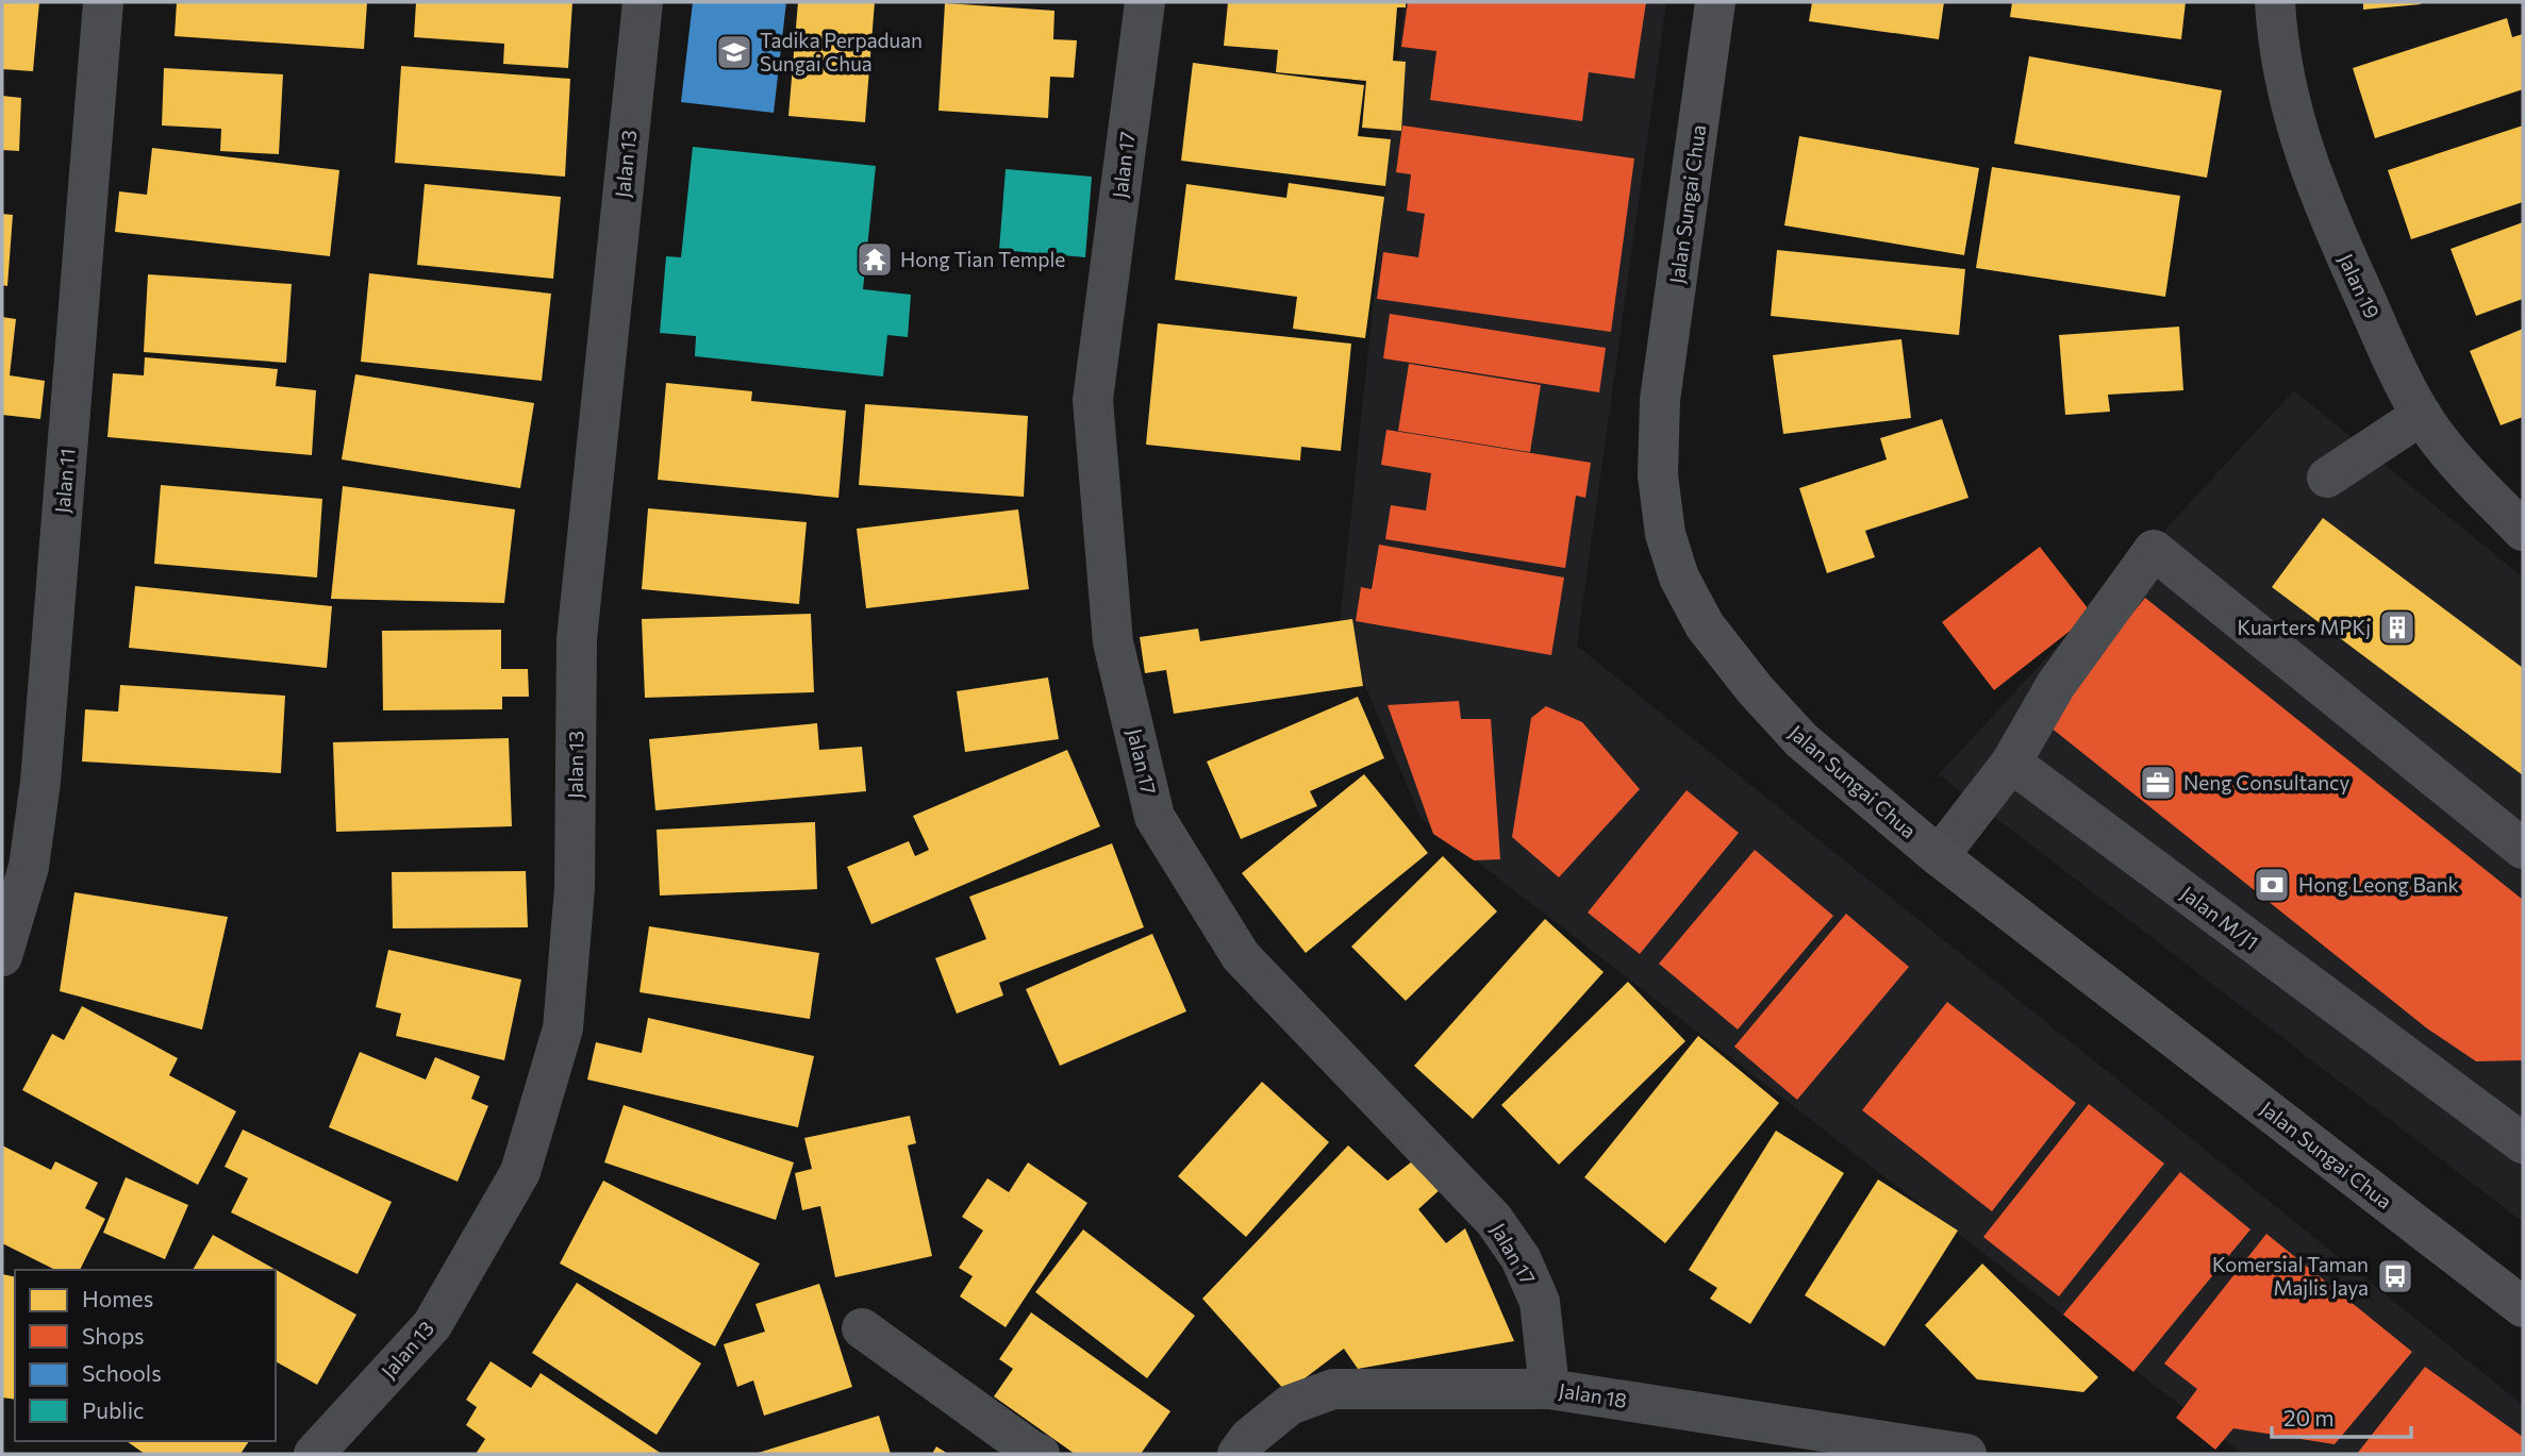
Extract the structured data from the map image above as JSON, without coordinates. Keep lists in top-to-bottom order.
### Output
{
  "streets": {
    "main road": ["Jalan Sungai Chua"],
    "street": [
      "Jalan 13",
      "Jalan 17",
      "Jalan 19",
      "Jalan 11",
      "Jalan M/J1",
      "Jalan 18"
    ]
  },
  "crossings": [
    ["Jalan 17", "Jalan 18"]
  ],
  "places": {
    "school or university": ["Tadika Perpaduan Sungai Chua"],
    "temple": ["Hong Tian Temple"],
    "building": ["Kuarters MPKj"],
    "office": ["Neng Consultancy"],
    "bank": ["Hong Leong Bank"],
    "bus stop": ["Komersial Taman Majlis Jaya"]
  },
  "legend": [
    "Homes",
    "Shops",
    "Schools",
    "Public"
  ],
  "scale_bar": "20 m"
}
